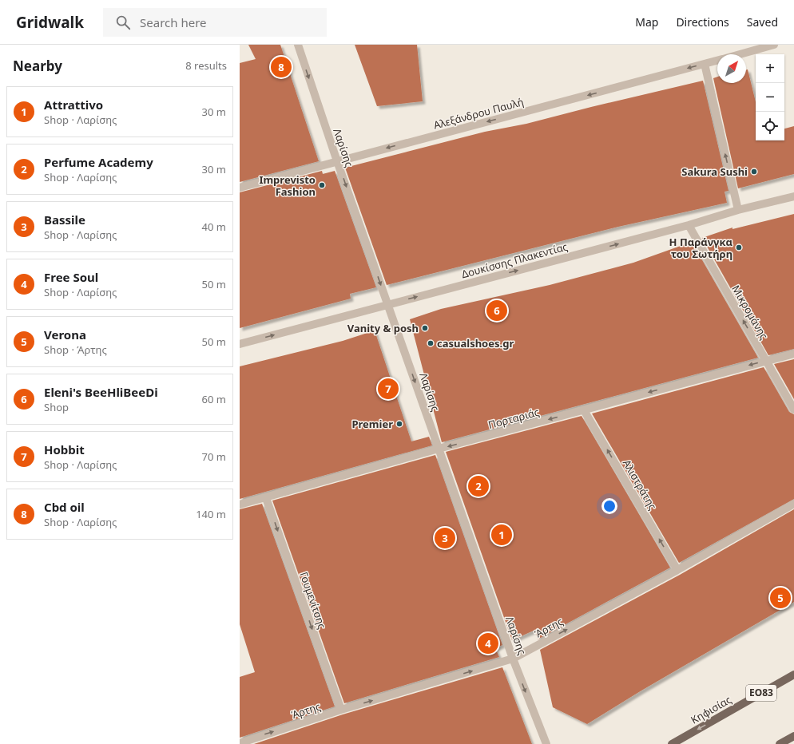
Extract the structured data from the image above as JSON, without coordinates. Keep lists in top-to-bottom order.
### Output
{
  "streets": {
    "main road": ["ΕΟ83", "Κηφισίας"],
    "street": [
      "Αλεξάνδρου Παυλή",
      "Λαρίσης",
      "Δουκίσσης Πλακεντίας",
      "Μικρομάνης",
      "Πορταριάς",
      "Αλιστράτης",
      "Γουμενίτσης",
      "Άρτης"
    ]
  },
  "crossings": [
    ["Αλεξάνδρου Παυλή", "Λαρίσης"],
    ["Λαρίσης", "Δουκίσσης Πλακεντίας"],
    ["Λαρίσης", "Πορταριάς"],
    ["Λαρίσης", "Άρτης"],
    ["Δουκίσσης Πλακεντίας", "Μικρομάνης"],
    ["Μικρομάνης", "Πορταριάς"],
    ["Πορταριάς", "Αλιστράτης"],
    ["Πορταριάς", "Γουμενίτσης"],
    ["Αλιστράτης", "Άρτης"],
    ["Γουμενίτσης", "Άρτης"]
  ],
  "one_way": [
    "Αλεξάνδρου Παυλή",
    "Λαρίσης",
    "Δουκίσσης Πλακεντίας",
    "Μικρομάνης",
    "Πορταριάς",
    "Αλιστράτης",
    "Γουμενίτσης",
    "Άρτης",
    "Κηφισίας"
  ],
  "places": [
    "Sakura Sushi",
    "Imprevisto Fashion",
    "Η Παράνγκα του Σωτήρη",
    "Vanity & posh",
    "casualshoes.gr",
    "Premier"
  ],
  "north": "top right",
  "page": {
    "header": "Gridwalk",
    "search": "Search here",
    "nav": ["Map", "Directions", "Saved"],
    "heading": ["Nearby", "8 results"],
    "map_buttons": ["+", "−"],
    "pins": [
      "8",
      "6",
      "7",
      "2",
      "1",
      "3",
      "5",
      "4"
    ],
    "list": [
      {
        "mark": "1",
        "name": "Attrattivo",
        "note": "Shop · Λαρίσης",
        "value": "30 m"
      },
      {
        "mark": "2",
        "name": "Perfume Academy",
        "note": "Shop · Λαρίσης",
        "value": "30 m"
      },
      {
        "mark": "3",
        "name": "Bassile",
        "note": "Shop · Λαρίσης",
        "value": "40 m"
      },
      {
        "mark": "4",
        "name": "Free Soul",
        "note": "Shop · Λαρίσης",
        "value": "50 m"
      },
      {
        "mark": "5",
        "name": "Verona",
        "note": "Shop · Άρτης",
        "value": "50 m"
      },
      {
        "mark": "6",
        "name": "Eleni's BeeHliBeeDi",
        "note": "Shop",
        "value": "60 m"
      },
      {
        "mark": "7",
        "name": "Hobbit",
        "note": "Shop · Λαρίσης",
        "value": "70 m"
      },
      {
        "mark": "8",
        "name": "Cbd oil",
        "note": "Shop · Λαρίσης",
        "value": "140 m"
      }
    ]
  }
}
